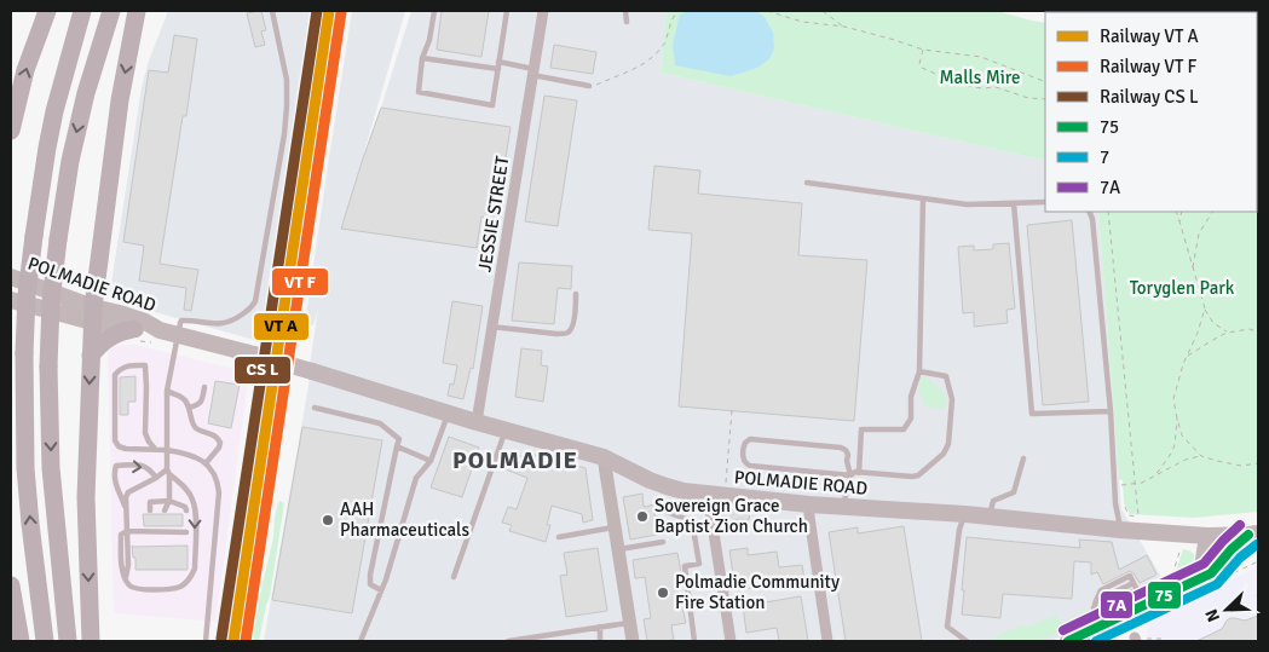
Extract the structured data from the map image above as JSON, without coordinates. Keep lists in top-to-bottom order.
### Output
{
  "streets": {
    "main road": ["POLMADIE ROAD"],
    "street": ["JESSIE STREET"]
  },
  "crossings": [
    ["JESSIE STREET", "POLMADIE ROAD"]
  ],
  "districts": ["POLMADIE"],
  "parks": ["Malls Mire", "Toryglen Park"],
  "places": ["Sovereign Grace Baptist Zion Church", "AAH Pharmaceuticals", "Polmadie Community Fire Station"],
  "lines": ["transit line 7A", "transit line 75", "transit line 7"],
  "legend": [
    "Railway VT A",
    "Railway VT F",
    "Railway CS L",
    "75",
    "7",
    "7A"
  ],
  "north": "bottom left"
}
